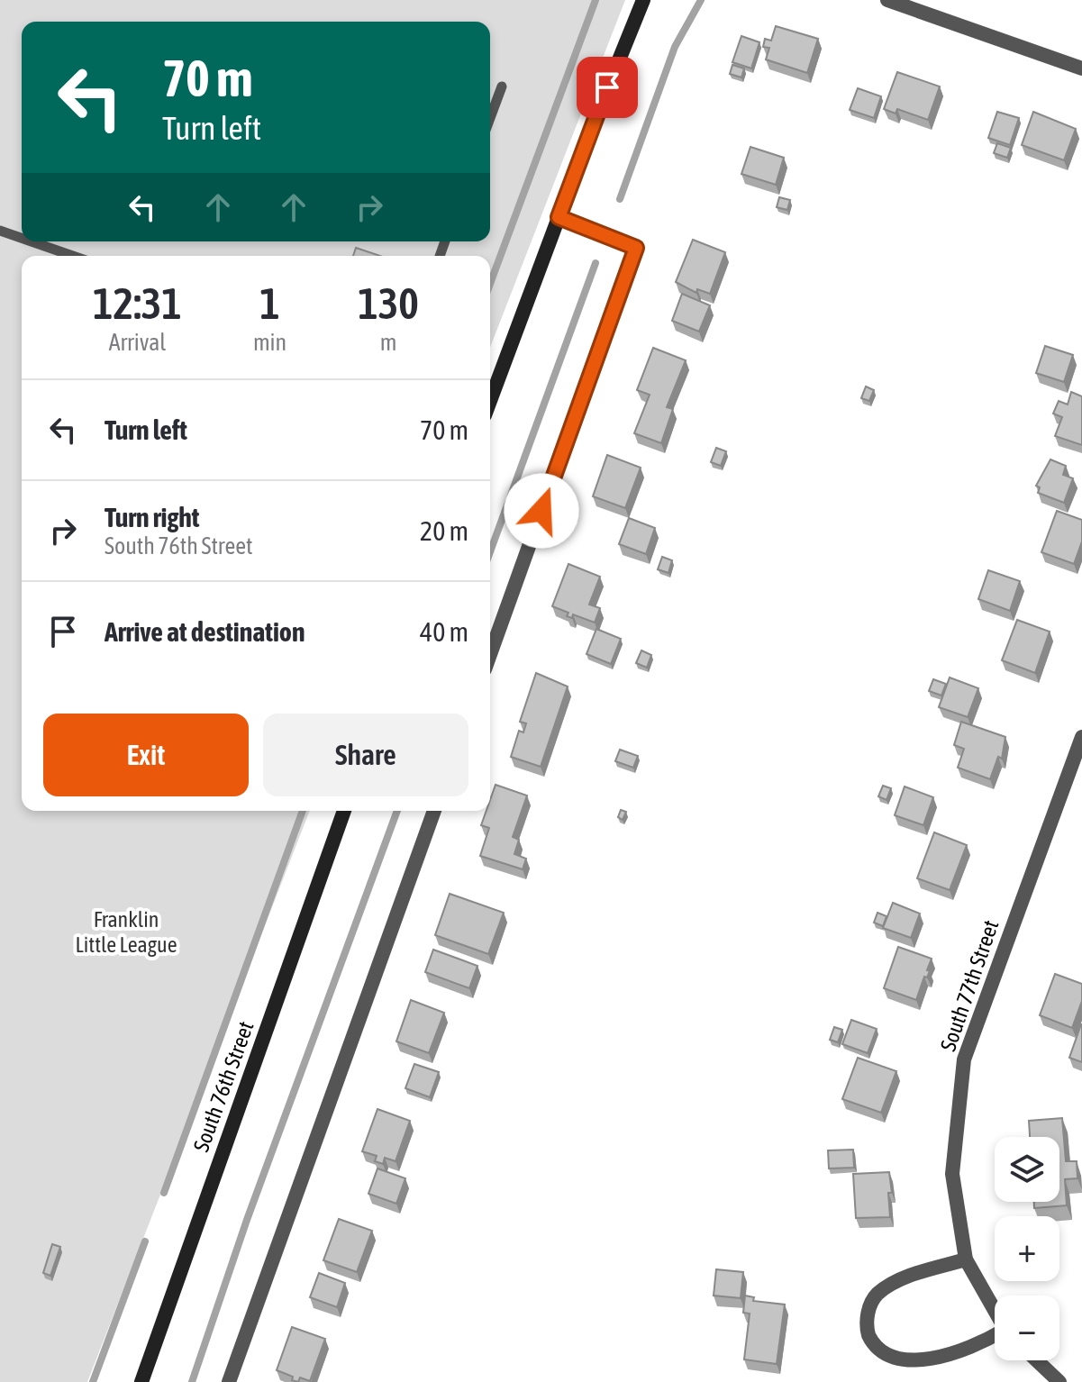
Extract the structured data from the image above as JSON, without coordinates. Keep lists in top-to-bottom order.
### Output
{
  "streets": {
    "main road": ["South 76th Street"],
    "street": ["South 77th Street"]
  },
  "parks": ["Franklin Little League"],
  "page": {
    "turn": ["70 m", "Turn left"],
    "eta": [
      "12:31",
      "Arrival",
      "1",
      "min",
      "130",
      "m"
    ],
    "list": [
      {
        "name": "Turn left",
        "value": "70 m"
      },
      {
        "name": "Turn right",
        "note": "South 76th Street",
        "value": "20 m"
      },
      {
        "name": "Arrive at destination",
        "value": "40 m"
      }
    ],
    "buttons": ["Exit", "Share"],
    "map_buttons": ["+", "−"]
  }
}
